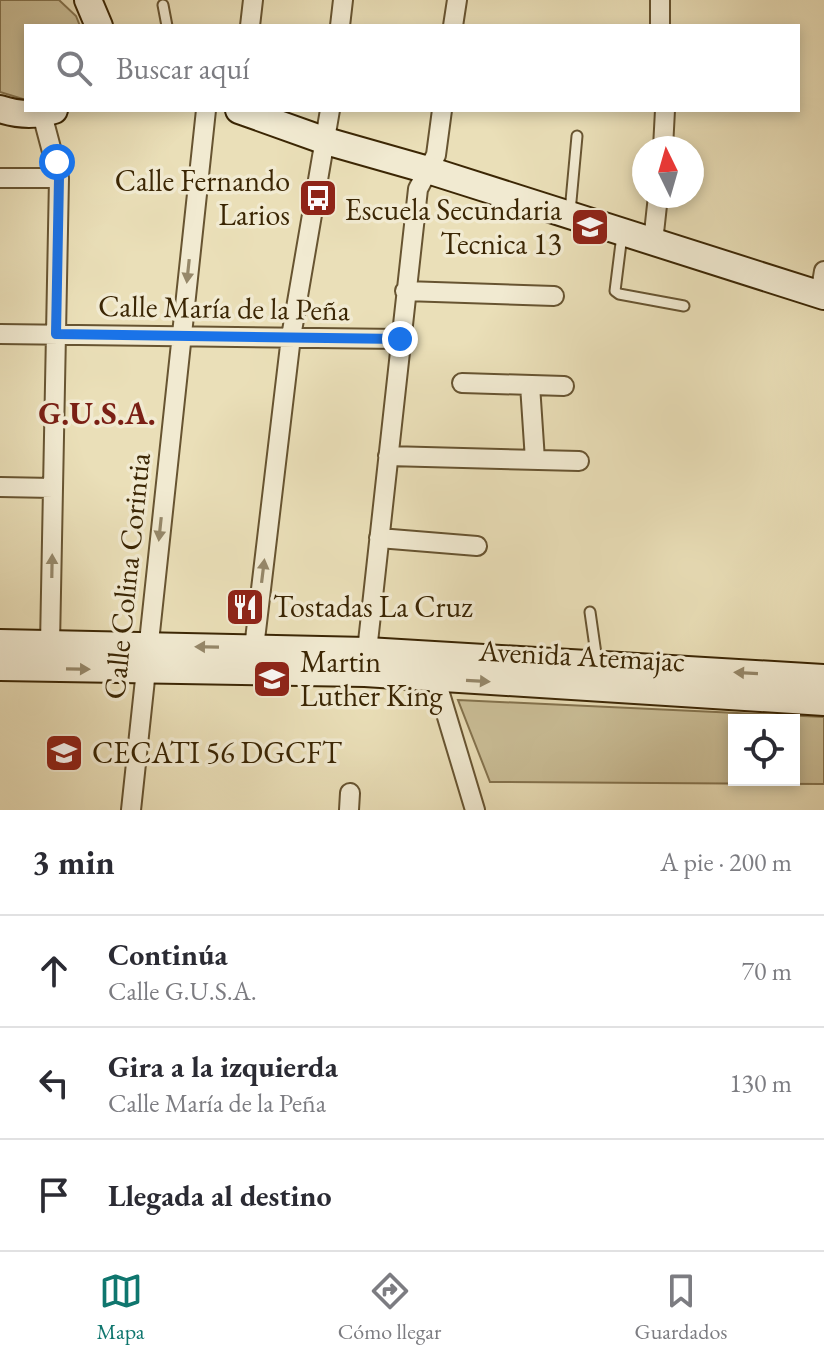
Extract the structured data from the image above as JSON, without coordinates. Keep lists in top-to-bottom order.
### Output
{
  "streets": {
    "main road": ["Avenida Atemajac"],
    "street": ["Calle María de la Peña", "Calle Colina Corintia"]
  },
  "crossings": [
    ["Calle María de la Peña", "Calle Colina Corintia"],
    ["Calle Colina Corintia", "Avenida Atemajac"]
  ],
  "districts": ["G.U.S.A."],
  "places": {
    "bus stop": ["Calle Fernando Larios"],
    "school or university": ["Escuela Secundaria Tecnica 13", "Martin Luther King", "CECATI 56 DGCFT"],
    "restaurant": ["Tostadas La Cruz"]
  },
  "north": "top",
  "page": {
    "search": "Buscar aquí",
    "heading": ["3 min", "A pie · 200 m"],
    "list": [
      ["Continúa", "Calle G.U.S.A.", "70 m"],
      ["Gira a la izquierda", "Calle María de la Peña", "130 m"],
      "Llegada al destino"
    ],
    "nav": ["Mapa", "Cómo llegar", "Guardados"]
  }
}
